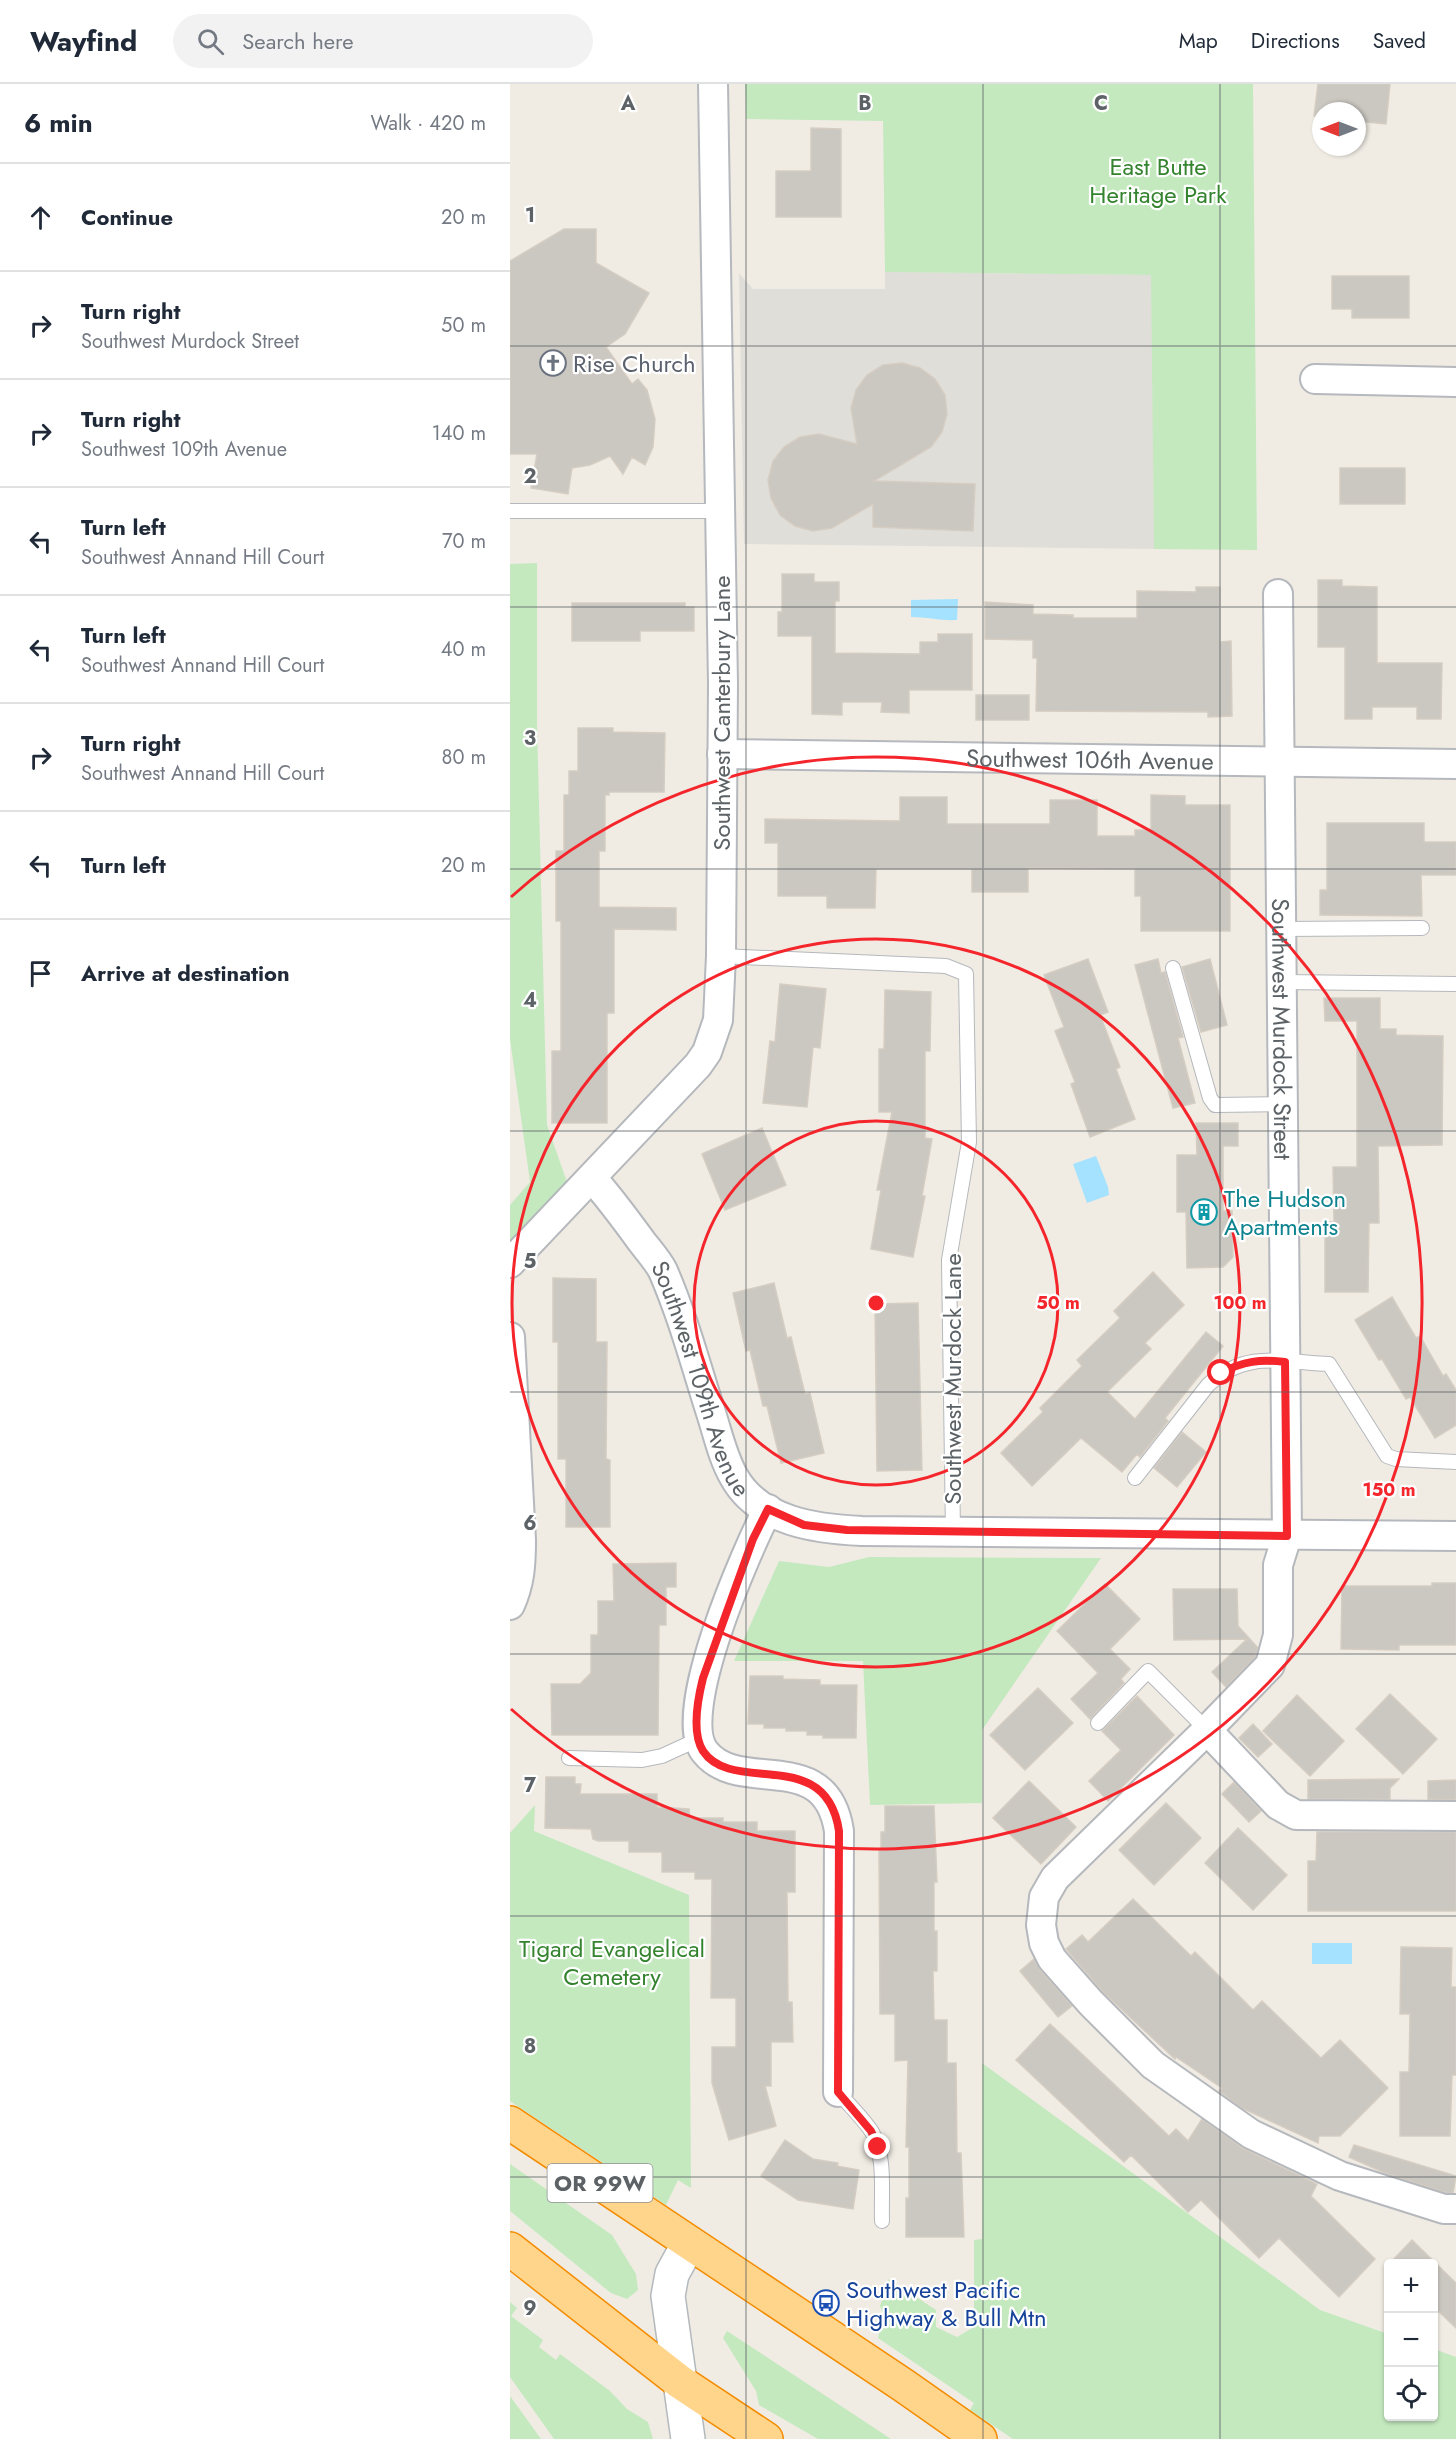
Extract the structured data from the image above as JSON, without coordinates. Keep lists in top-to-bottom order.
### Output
{
  "streets": {
    "highway": ["OR 99W"],
    "street": [
      "Southwest Canterbury Lane",
      "Southwest 106th Avenue",
      "Southwest Murdock Street",
      "Southwest 109th Avenue"
    ],
    "lane": ["Southwest Murdock Lane"]
  },
  "crossings": [
    ["Southwest Canterbury Lane", "Southwest 106th Avenue"],
    ["Southwest Canterbury Lane", "Southwest 109th Avenue"],
    ["Southwest Canterbury Lane", "Southwest Murdock Lane"],
    ["Southwest 106th Avenue", "Southwest Murdock Street"],
    ["Southwest Murdock Street", "Southwest 109th Avenue"],
    ["Southwest 109th Avenue", "Southwest Murdock Lane"]
  ],
  "parks": ["East Butte Heritage Park", "Tigard Evangelical Cemetery"],
  "places": {
    "church": ["Rise Church"],
    "building": ["The Hudson Apartments"],
    "bus stop": ["Southwest Pacific Highway & Bull Mtn"]
  },
  "north": "left",
  "page": {
    "header": "Wayfind",
    "search": "Search here",
    "nav": ["Map", "Directions", "Saved"],
    "heading": ["6 min", "Walk · 420 m"],
    "list": [
      ["Continue", "20 m"],
      ["Turn right", "Southwest Murdock Street", "50 m"],
      ["Turn right", "Southwest 109th Avenue", "140 m"],
      ["Turn left", "Southwest Annand Hill Court", "70 m"],
      ["Turn left", "Southwest Annand Hill Court", "40 m"],
      ["Turn right", "Southwest Annand Hill Court", "80 m"],
      ["Turn left", "20 m"],
      "Arrive at destination"
    ],
    "map_buttons": ["+", "−"]
  },
  "grid": {
    "columns": ["A", "B", "C"],
    "rows": [
      "1",
      "2",
      "3",
      "4",
      "5",
      "6",
      "7",
      "8",
      "9"
    ]
  },
  "rings": ["50 m", "100 m", "150 m"]
}
